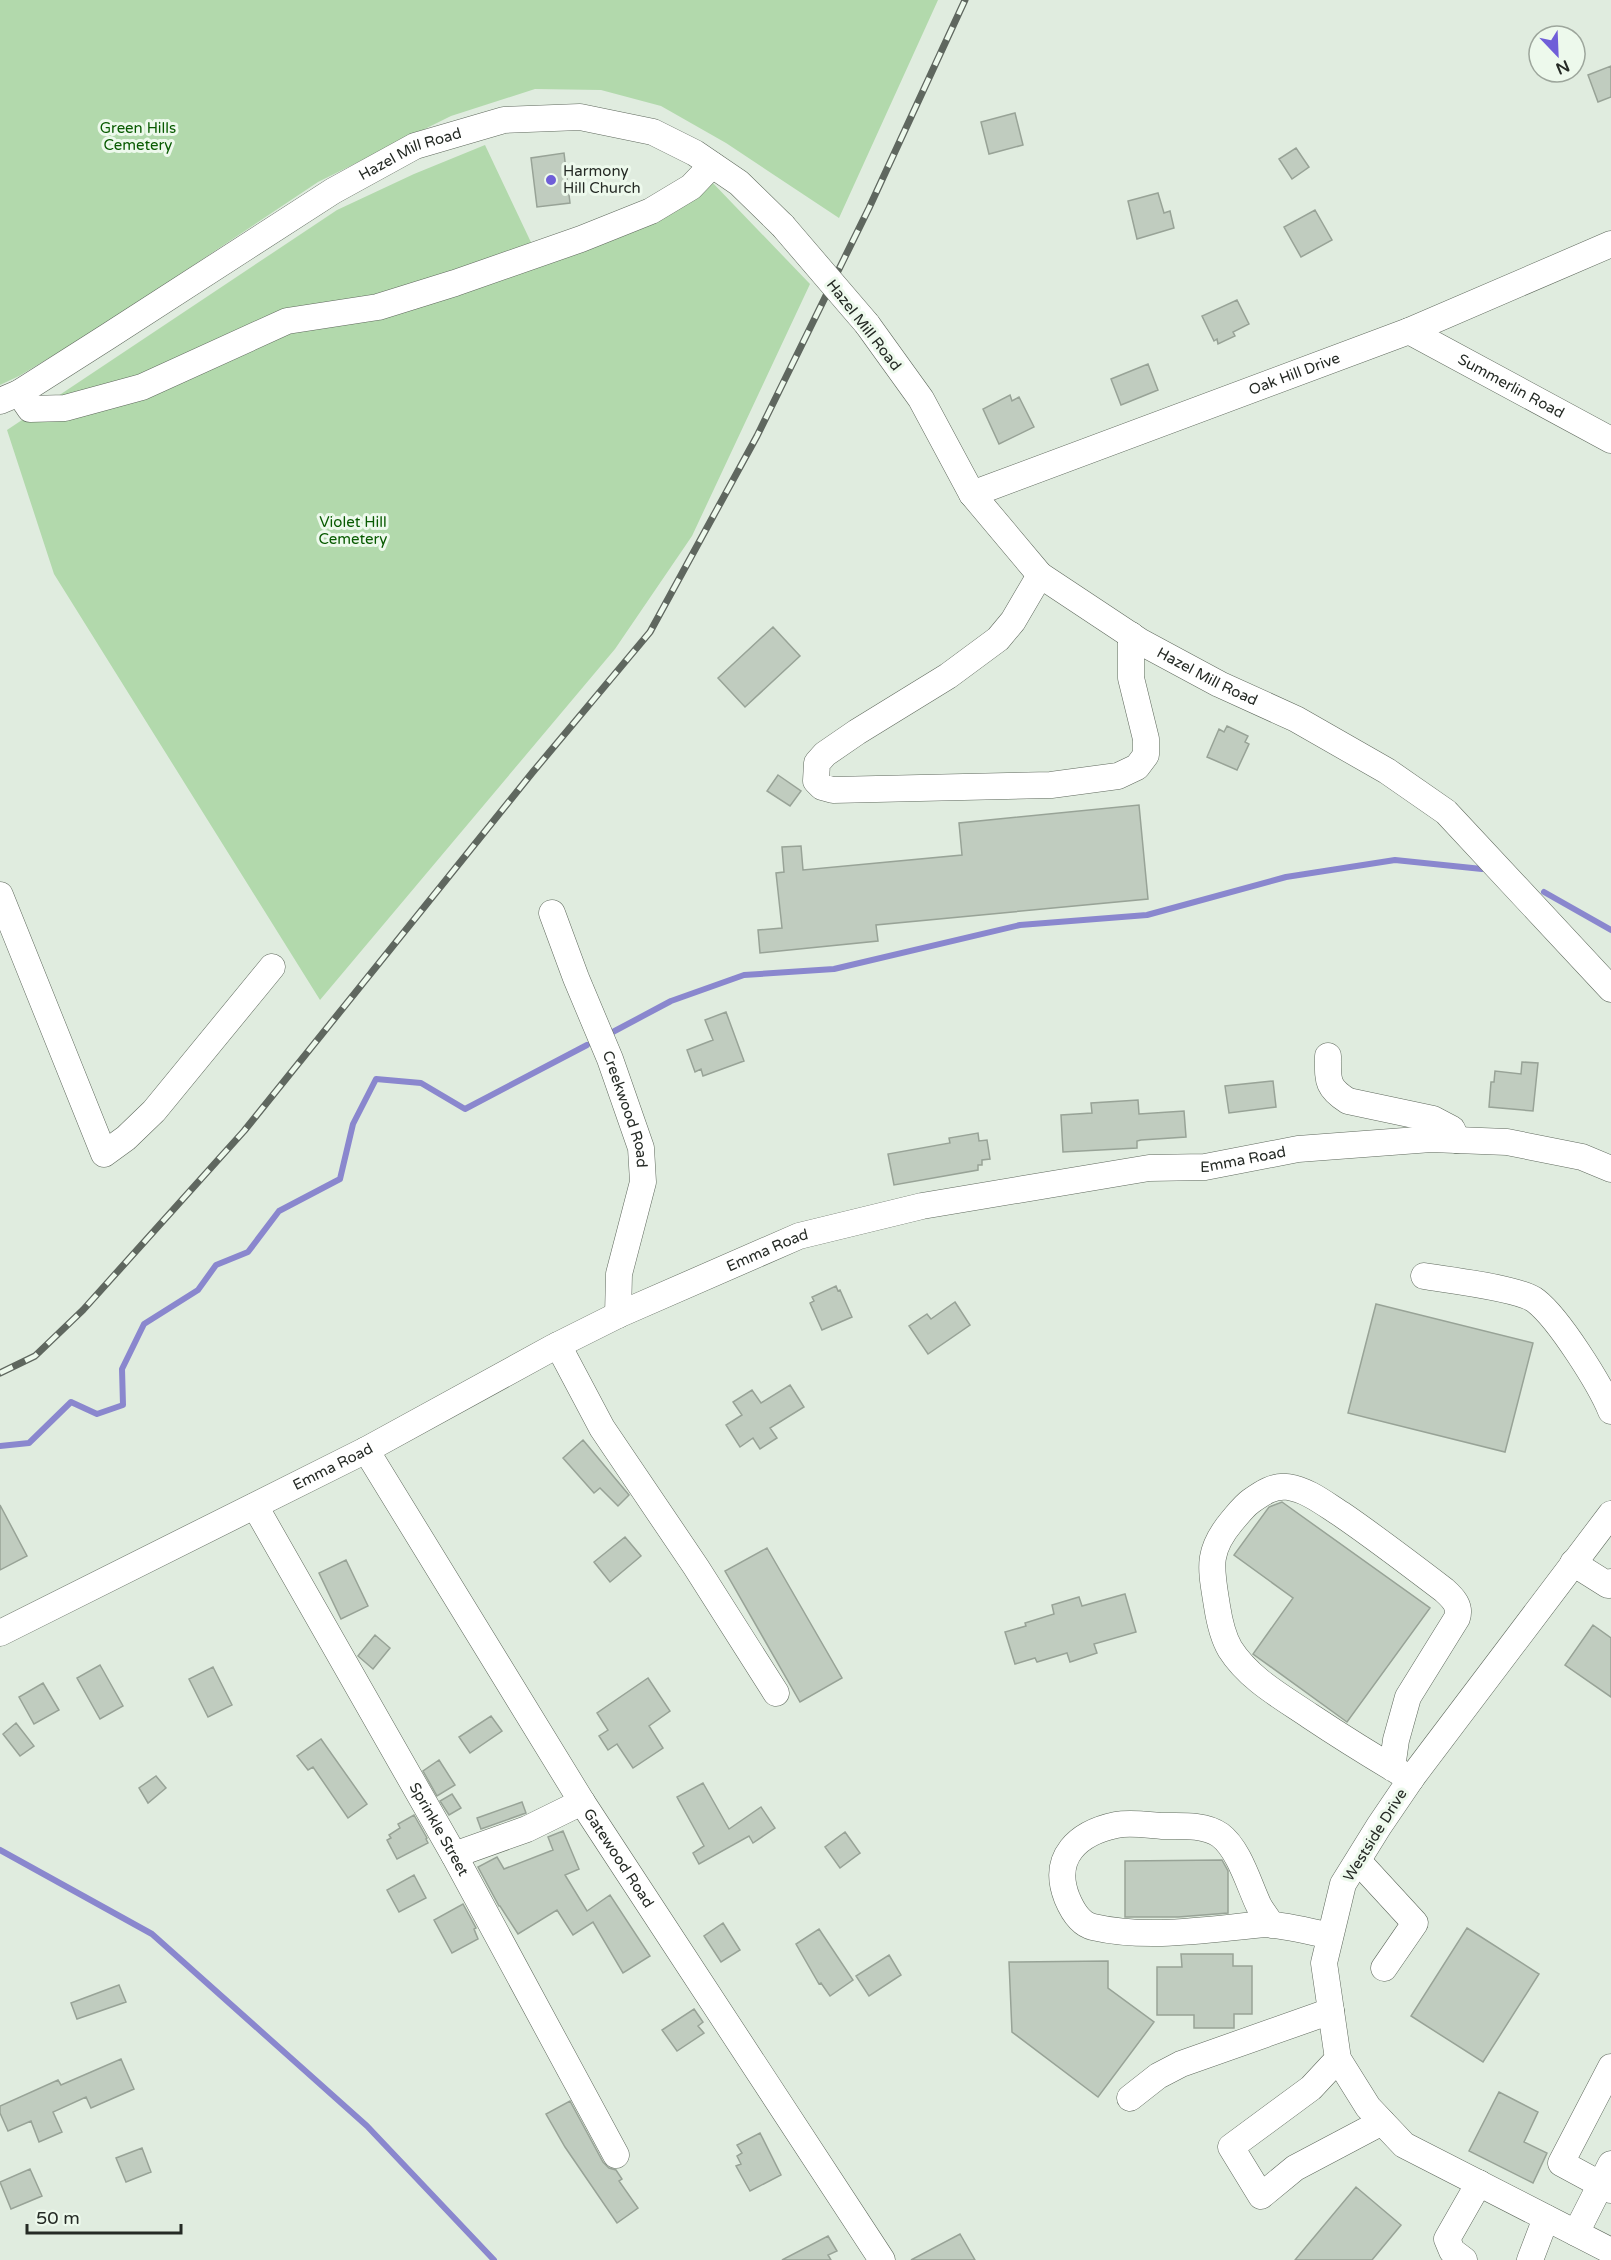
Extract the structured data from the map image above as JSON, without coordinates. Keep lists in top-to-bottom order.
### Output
{
  "streets": {
    "street": [
      "Hazel Mill Road",
      "Oak Hill Drive",
      "Summerlin Road",
      "Creekwood Road",
      "Emma Road",
      "Sprinkle Street",
      "Westside Drive",
      "Gatewood Road"
    ]
  },
  "crossings": [
    ["Hazel Mill Road", "Oak Hill Drive"],
    ["Oak Hill Drive", "Summerlin Road"],
    ["Creekwood Road", "Emma Road"],
    ["Emma Road", "Sprinkle Street"],
    ["Emma Road", "Gatewood Road"]
  ],
  "parks": ["Green Hills Cemetery", "Violet Hill Cemetery"],
  "places": ["Harmony Hill Church"],
  "scale_bar": "50 m",
  "north": "bottom right"
}
